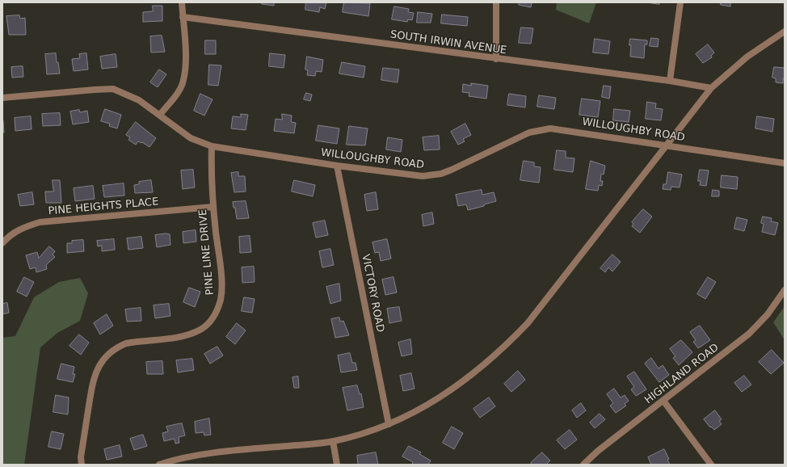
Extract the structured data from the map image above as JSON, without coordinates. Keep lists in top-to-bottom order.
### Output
{
  "streets": {
    "street": [
      "SOUTH IRWIN AVENUE",
      "WILLOUGHBY ROAD",
      "PINE HEIGHTS PLACE",
      "PINE LINE DRIVE",
      "VICTORY ROAD",
      "HIGHLAND ROAD"
    ]
  },
  "crossings": [
    ["WILLOUGHBY ROAD", "PINE LINE DRIVE"],
    ["WILLOUGHBY ROAD", "VICTORY ROAD"],
    ["PINE HEIGHTS PLACE", "PINE LINE DRIVE"]
  ]
}
